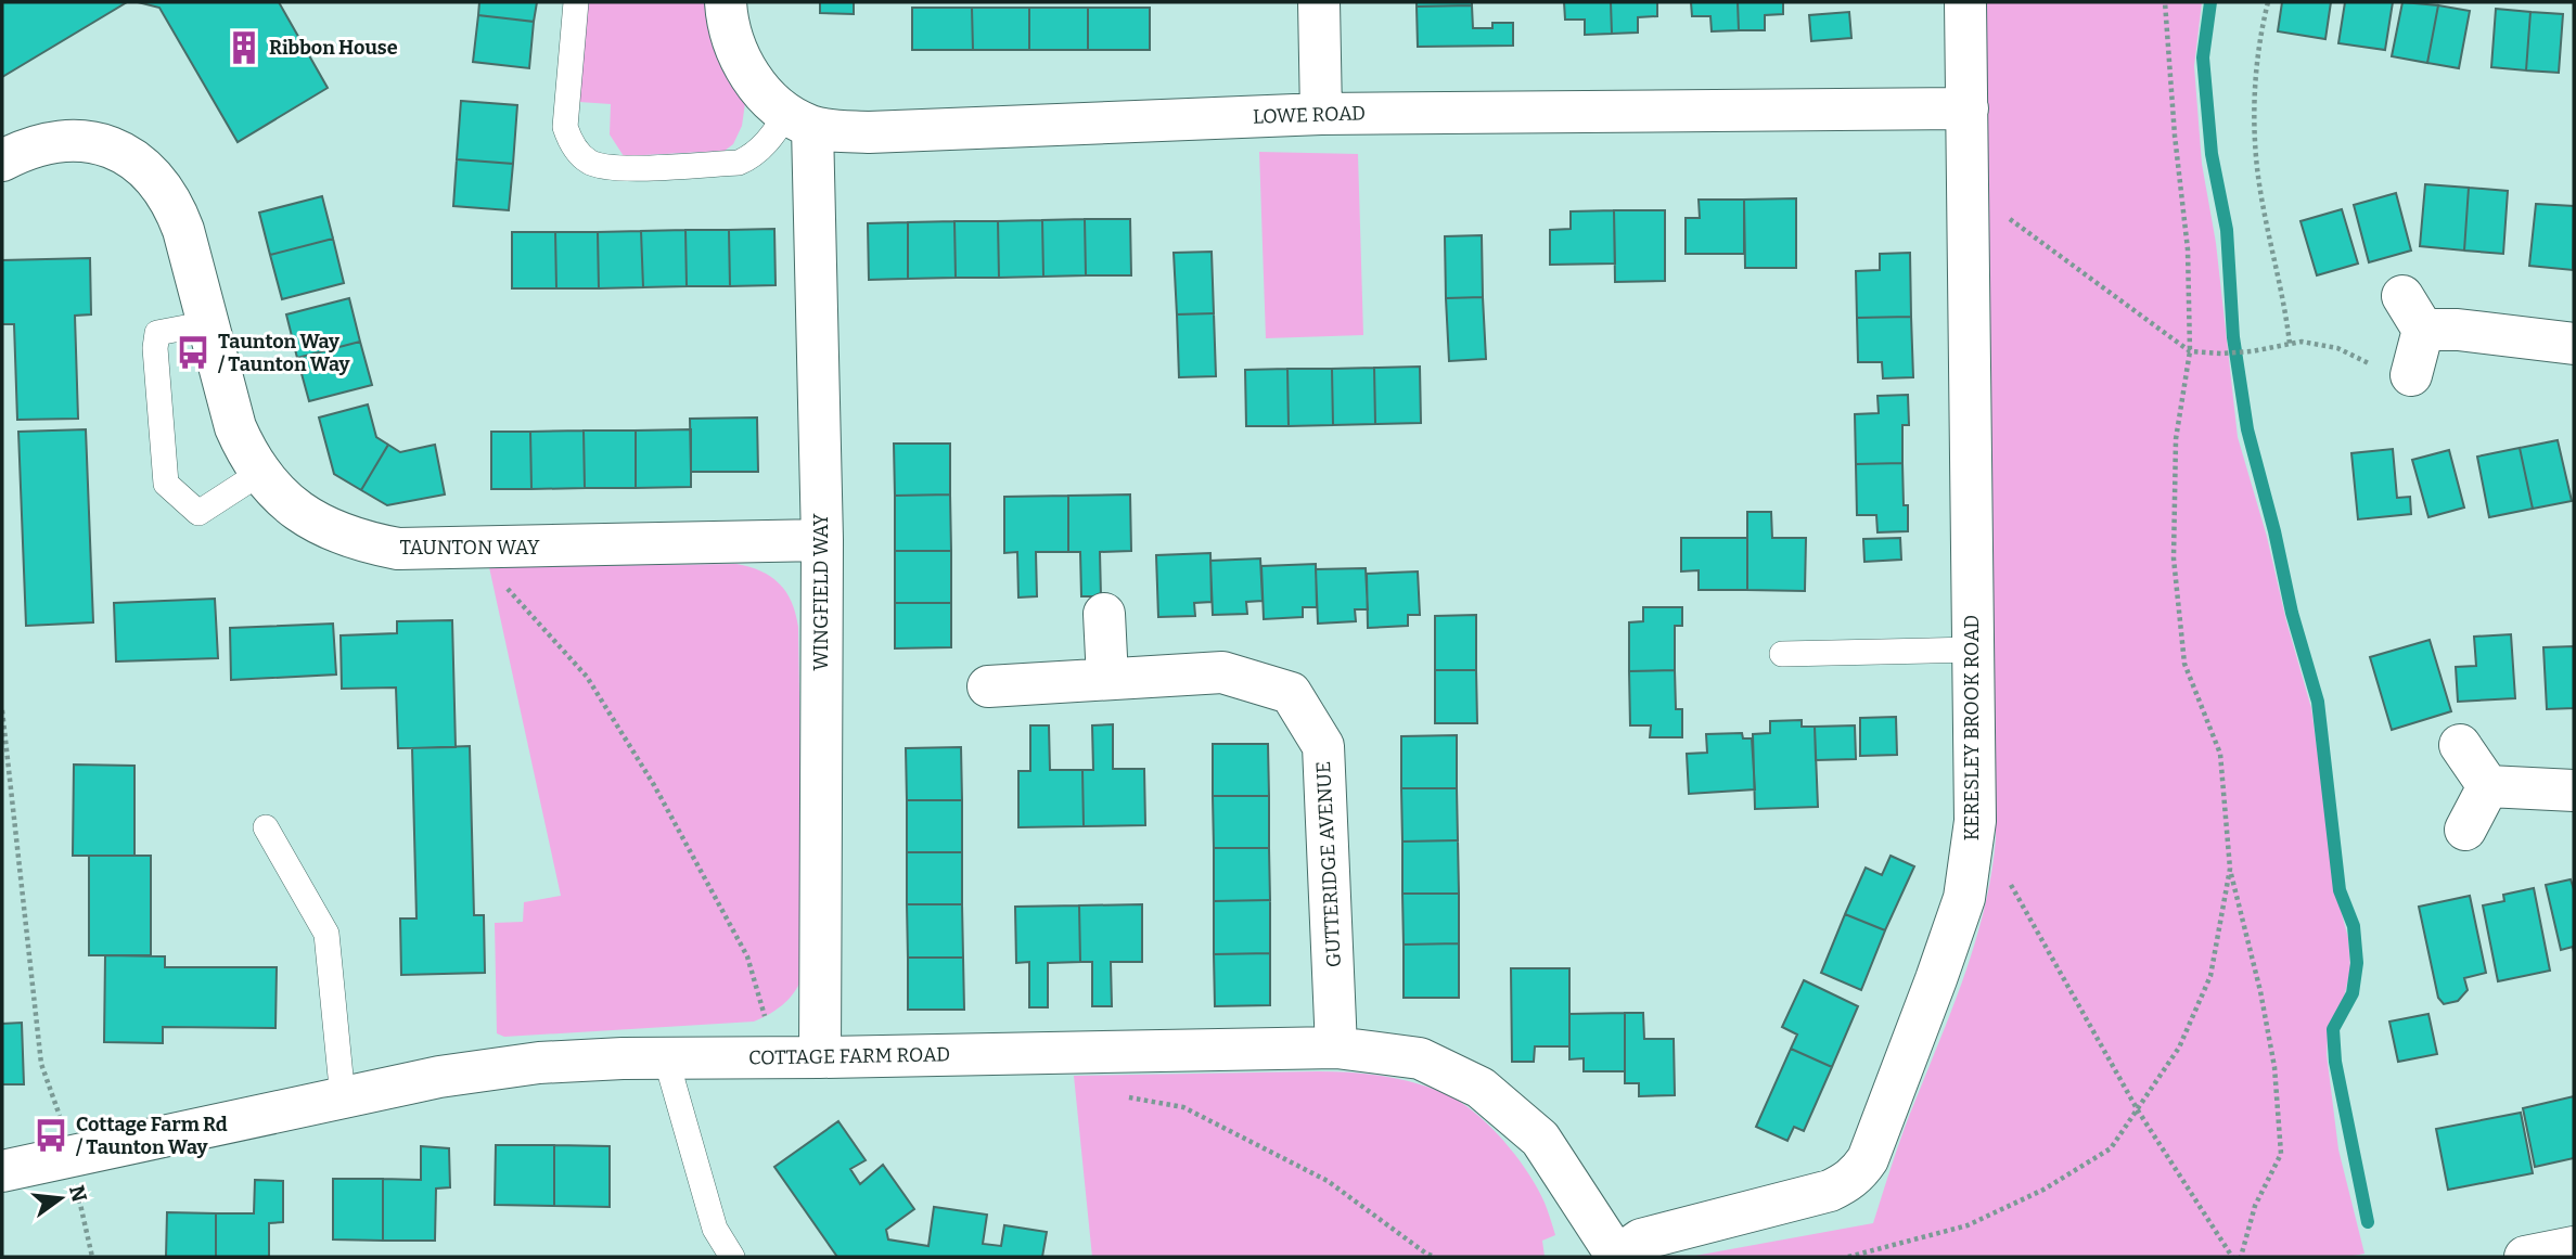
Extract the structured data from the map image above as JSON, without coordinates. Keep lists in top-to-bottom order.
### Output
{
  "streets": {
    "street": [
      "LOWE ROAD",
      "TAUNTON WAY",
      "WINGFIELD WAY",
      "KERESLEY BROOK ROAD",
      "GUTTERIDGE AVENUE",
      "COTTAGE FARM ROAD"
    ]
  },
  "crossings": [
    ["LOWE ROAD", "WINGFIELD WAY"],
    ["LOWE ROAD", "KERESLEY BROOK ROAD"],
    ["TAUNTON WAY", "WINGFIELD WAY"],
    ["WINGFIELD WAY", "COTTAGE FARM ROAD"],
    ["KERESLEY BROOK ROAD", "COTTAGE FARM ROAD"],
    ["GUTTERIDGE AVENUE", "COTTAGE FARM ROAD"]
  ],
  "places": {
    "building": ["Ribbon House"],
    "bus stop": ["Taunton Way / Taunton Way", "Cottage Farm Rd / Taunton Way"]
  },
  "north": "right"
}
